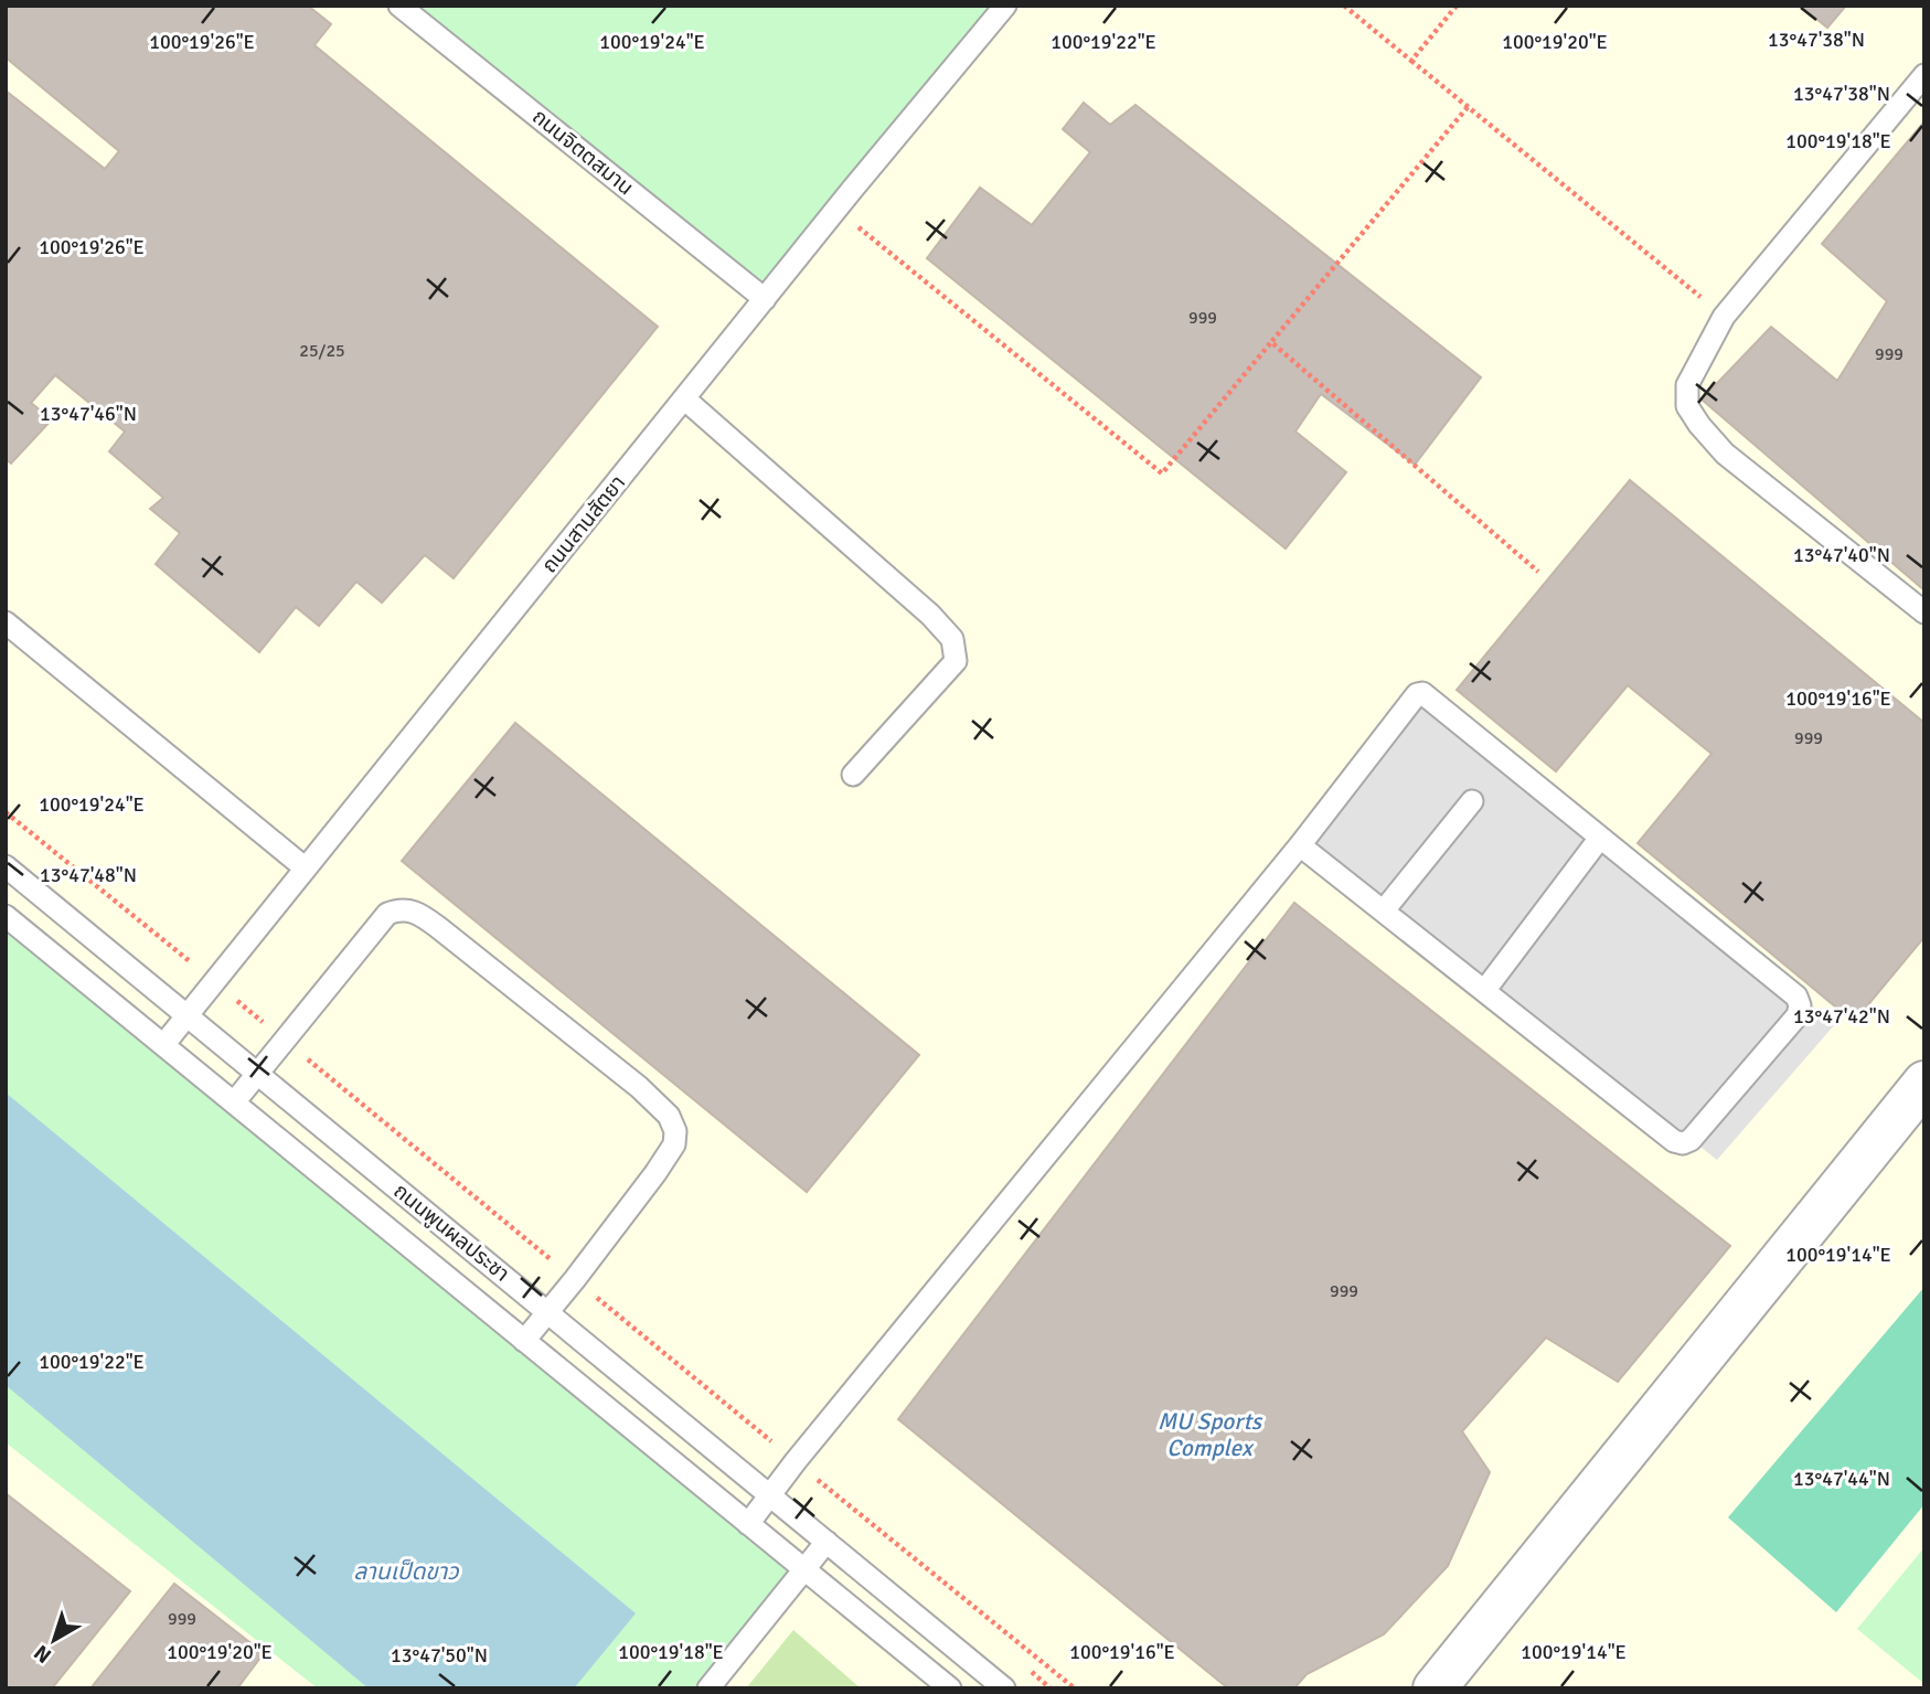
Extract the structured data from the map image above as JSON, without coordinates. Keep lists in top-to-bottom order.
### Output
{
  "streets": {
    "lane": ["ถนนจิตตสมาน", "ถนนสานสัตยา", "ถนนพูนผลประชา"]
  },
  "crossings": [
    ["ถนนจิตตสมาน", "ถนนสานสัตยา"],
    ["ถนนสานสัตยา", "ถนนพูนผลประชา"]
  ],
  "water": ["MU Sports Complex", "ลานเป็ดขาว"],
  "house_numbers": [
    "999",
    "25/25",
    "999",
    "999",
    "999",
    "999"
  ],
  "north": "bottom left",
  "coordinates": [
    "13°47'38\"N",
    "100°19'26\"E",
    "100°19'24\"E",
    "100°19'22\"E",
    "100°19'20\"E",
    "100°19'18\"E",
    "13°47'46\"N",
    "13°47'40\"N",
    "100°19'16\"E",
    "13°47'48\"N",
    "13°47'42\"N",
    "100°19'14\"E",
    "13°47'44\"N",
    "13°47'50\"N"
  ]
}
